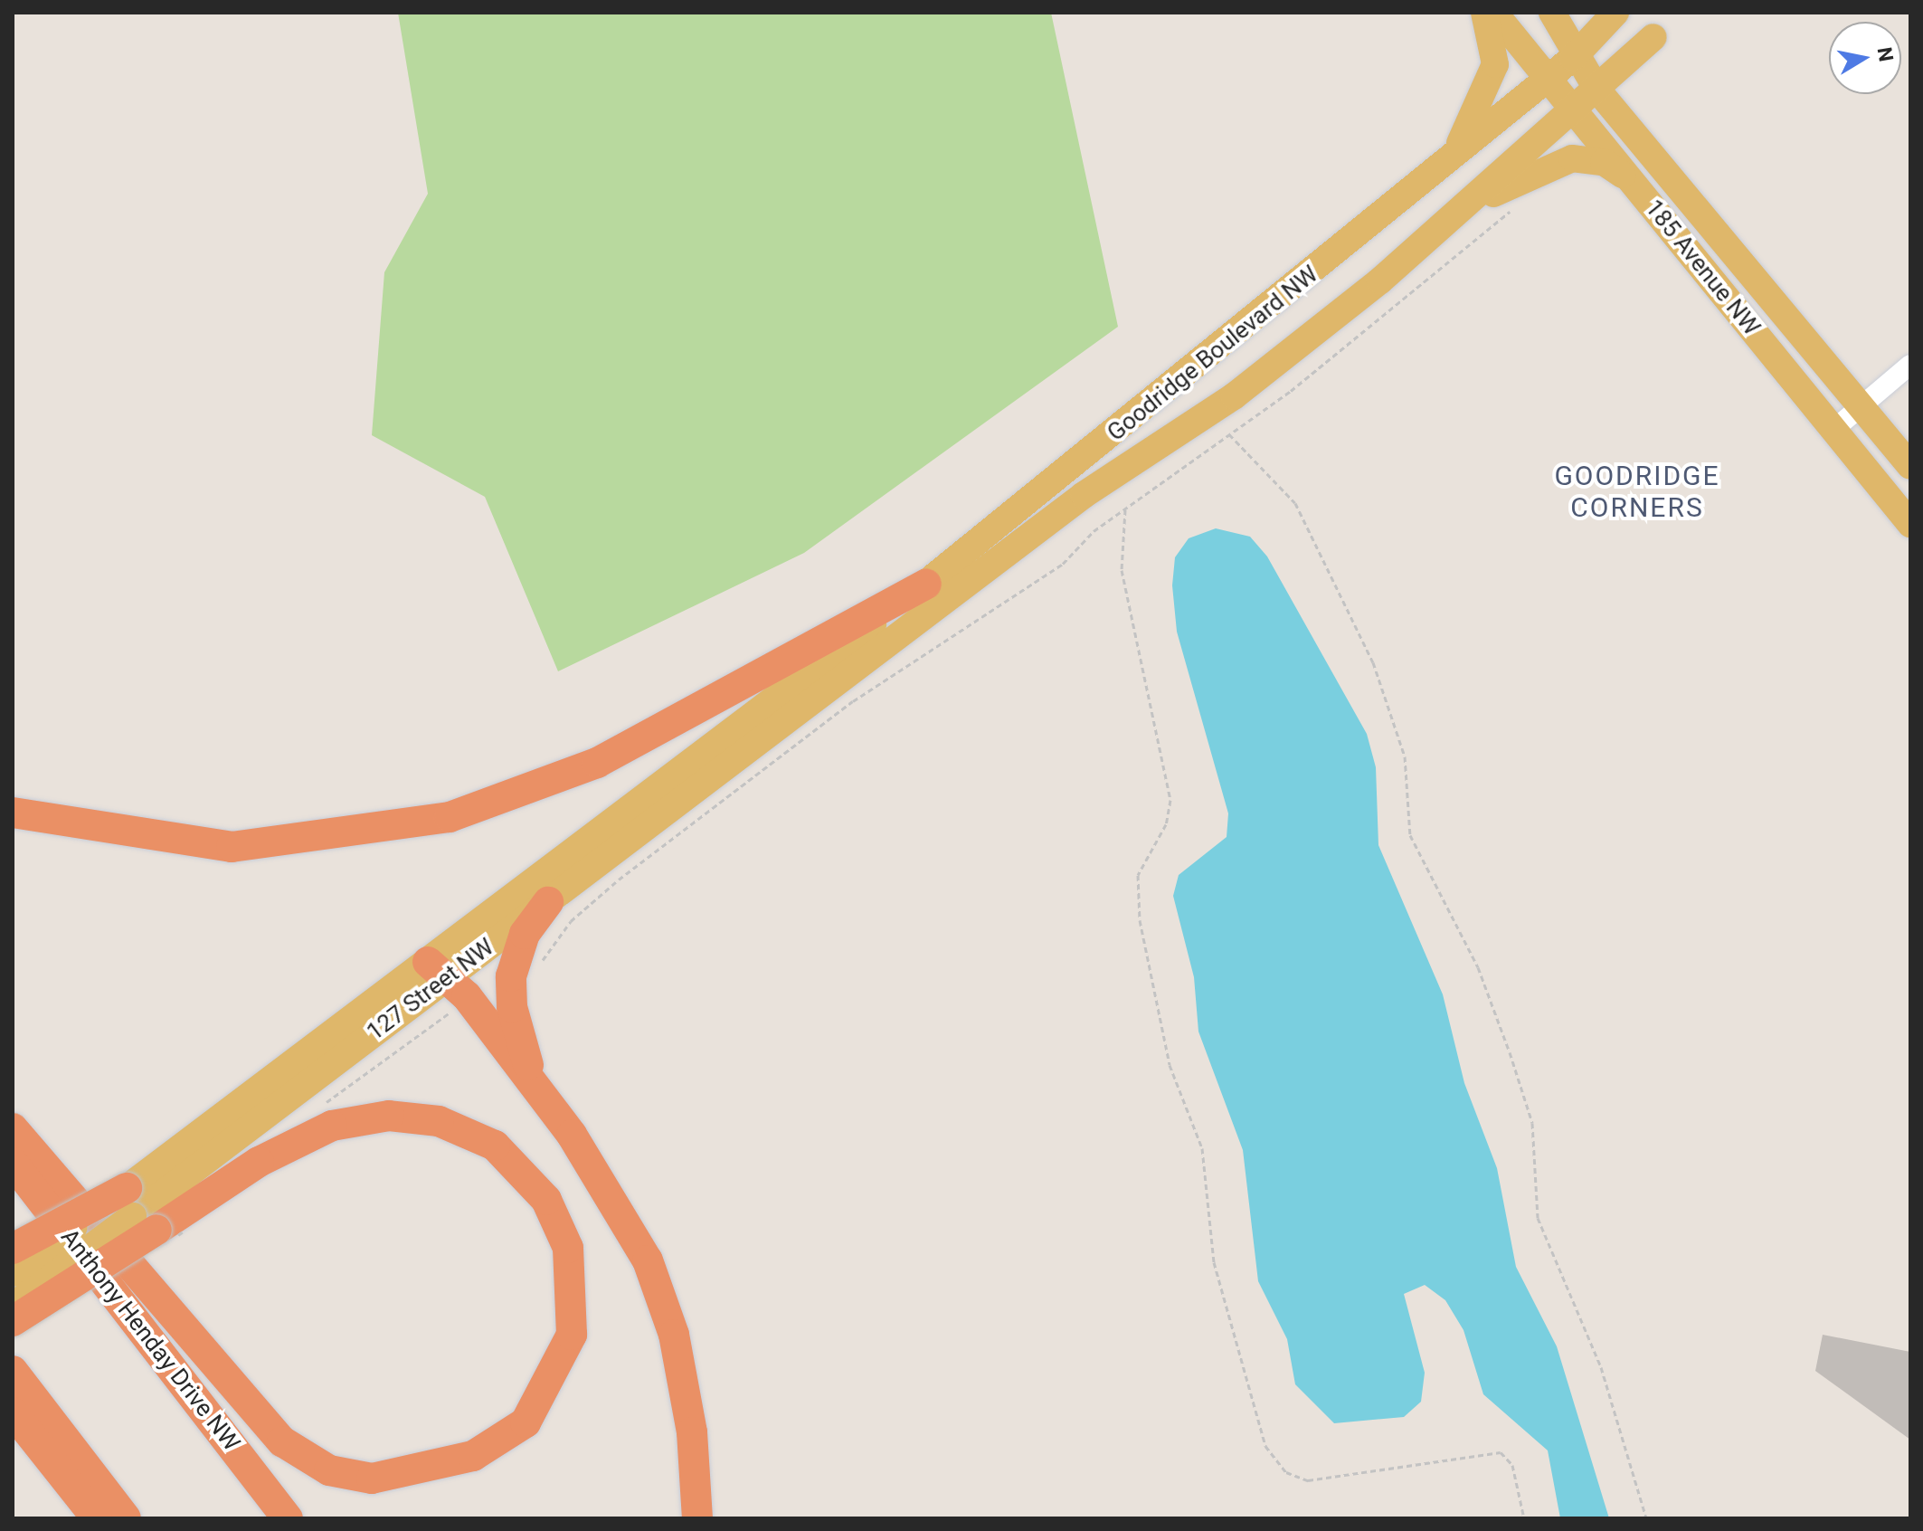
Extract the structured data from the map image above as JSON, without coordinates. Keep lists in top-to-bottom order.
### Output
{
  "streets": {
    "highway": ["Anthony Henday Drive NW"],
    "main road": ["185 Avenue NW", "Goodridge Boulevard NW", "127 Street NW"]
  },
  "crossings": [
    ["185 Avenue NW", "Goodridge Boulevard NW"],
    ["Goodridge Boulevard NW", "127 Street NW"]
  ],
  "districts": ["GOODRIDGE CORNERS"],
  "north": "right"
}
